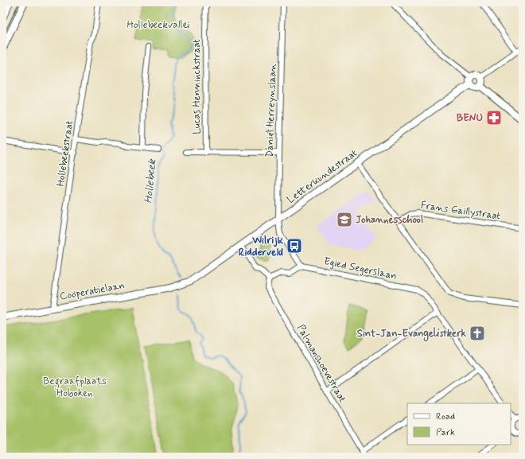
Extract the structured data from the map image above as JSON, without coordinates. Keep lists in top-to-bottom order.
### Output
{
  "streets": {
    "street": [
      "Lucas Henninckstraat",
      "Daniël Herreynslaan",
      "Hollebeekstraat",
      "Letterkundestraat",
      "Frans Gaillystraat",
      "Egied Segerslaan",
      "Coöperatielaan",
      "Palmanshoevestraat"
    ]
  },
  "crossings": [
    ["Daniël Herreynslaan", "Letterkundestraat"],
    ["Daniël Herreynslaan", "Egied Segerslaan"],
    ["Hollebeekstraat", "Coöperatielaan"],
    ["Letterkundestraat", "Coöperatielaan"]
  ],
  "water": ["Hollebeek"],
  "parks": ["Hollebeekvallei", "Begraafplaats Hoboken"],
  "places": {
    "pharmacy": ["BENU"],
    "school or university": ["Johannesschool"],
    "bus stop": ["Wilrijk Ridderveld"],
    "church": ["Sint-Jan-Evangelistkerk"]
  },
  "legend": ["Road", "Park"]
}
